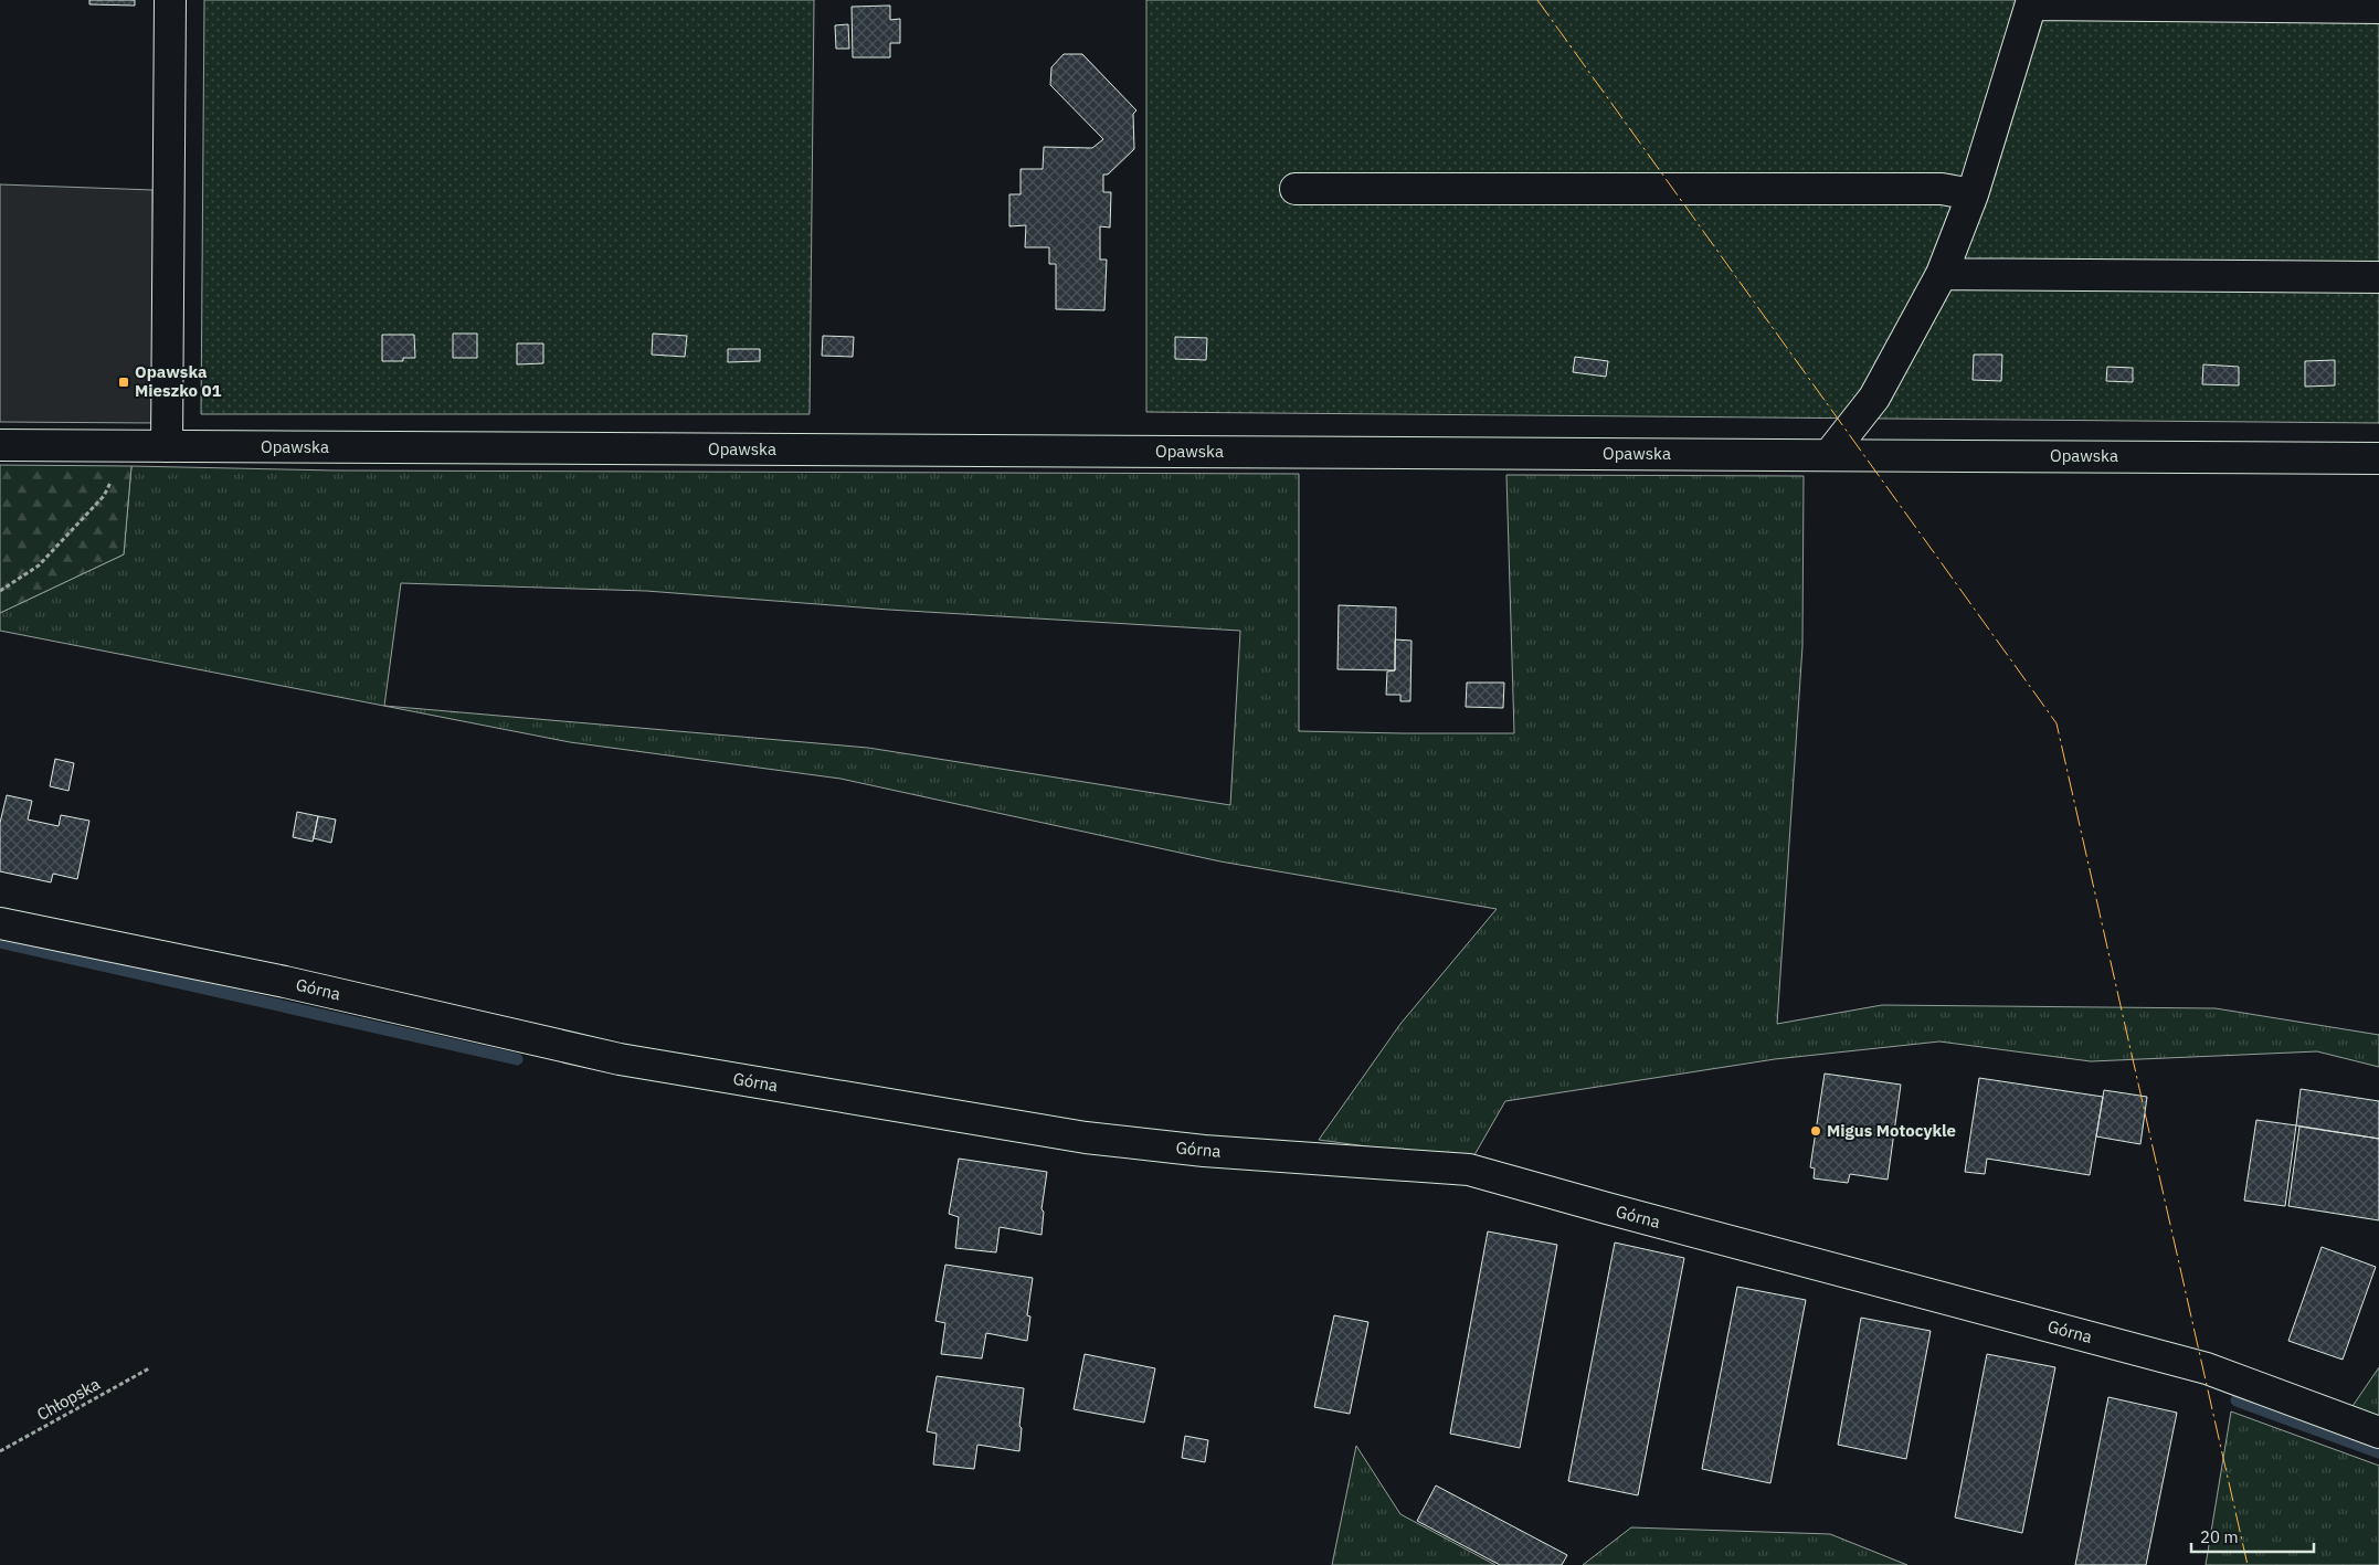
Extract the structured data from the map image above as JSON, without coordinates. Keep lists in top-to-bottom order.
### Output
{
  "streets": {
    "street": ["Opawska", "Górna"],
    "path": ["Chłopska"]
  },
  "places": {
    "transit": ["Opawska Mieszko 01"],
    "other": ["Migus Motocykle"]
  },
  "scale_bar": "20 m"
}
